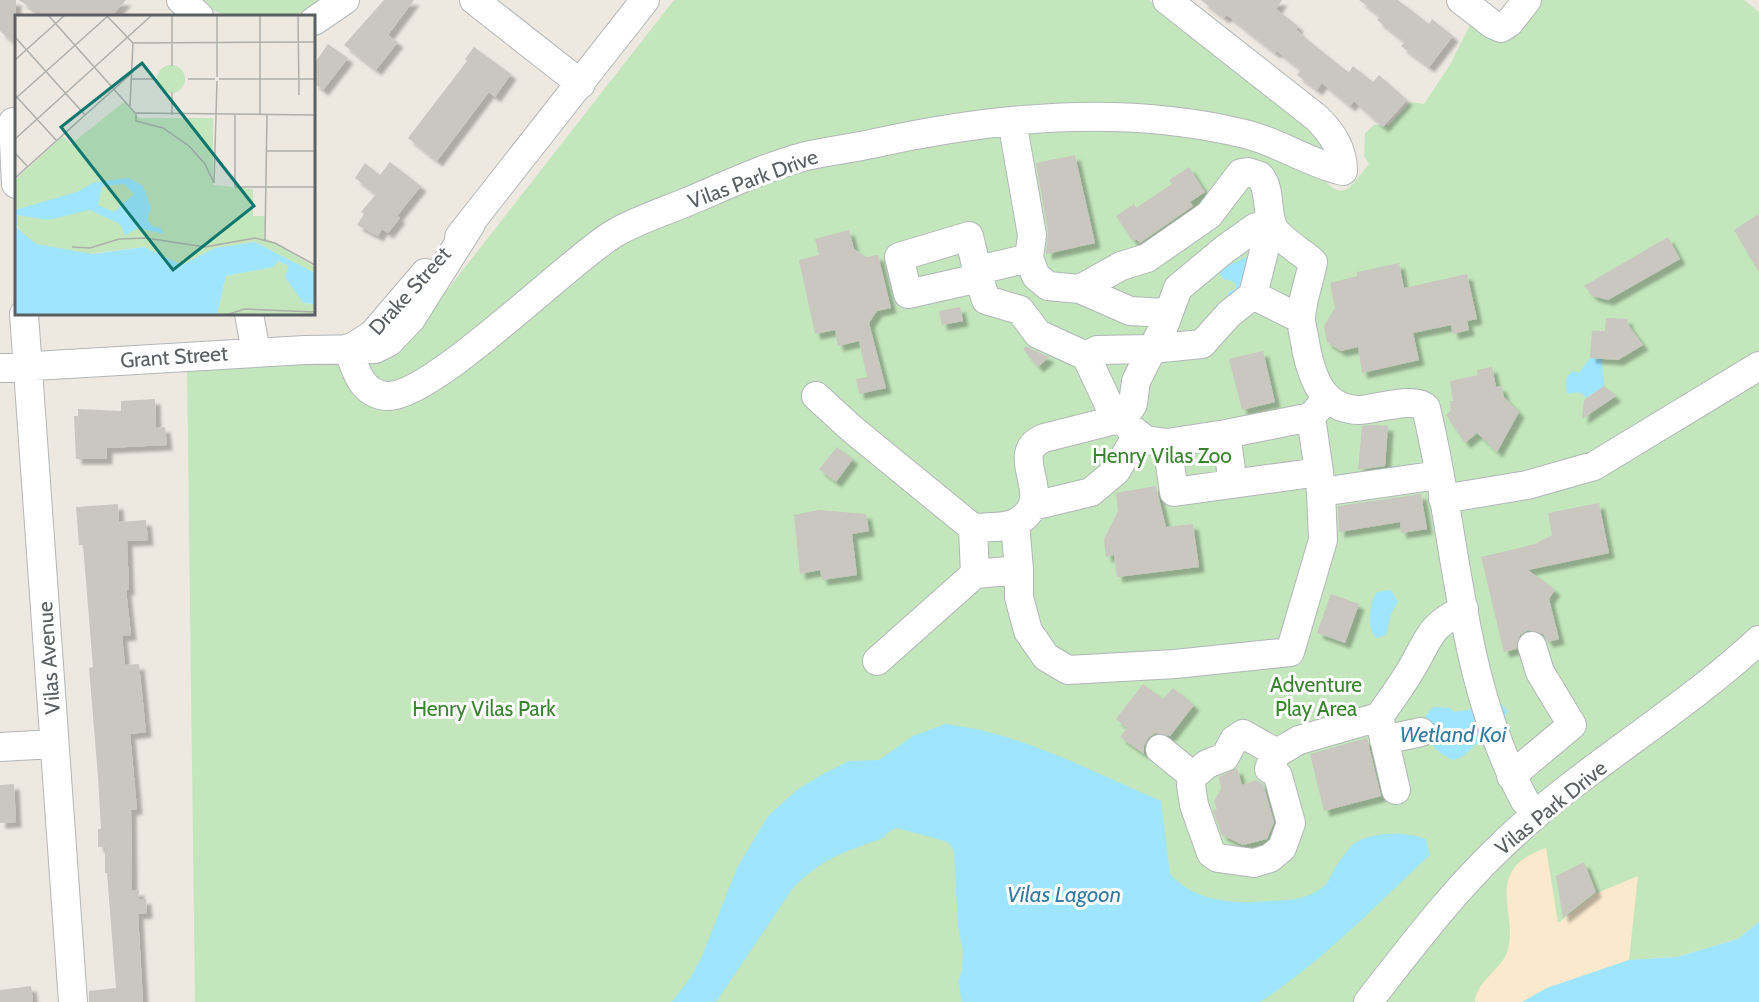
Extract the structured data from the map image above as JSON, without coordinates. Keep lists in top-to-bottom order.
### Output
{
  "streets": {
    "street": [
      "Vilas Park Drive",
      "Drake Street",
      "Grant Street",
      "Vilas Avenue"
    ]
  },
  "crossings": [
    ["Vilas Park Drive", "Drake Street"],
    ["Vilas Park Drive", "Grant Street"],
    ["Drake Street", "Grant Street"],
    ["Grant Street", "Vilas Avenue"]
  ],
  "water": ["Wetland Koi", "Vilas Lagoon"],
  "parks": ["Henry Vilas Zoo", "Adventure Play Area", "Henry Vilas Park"]
}
